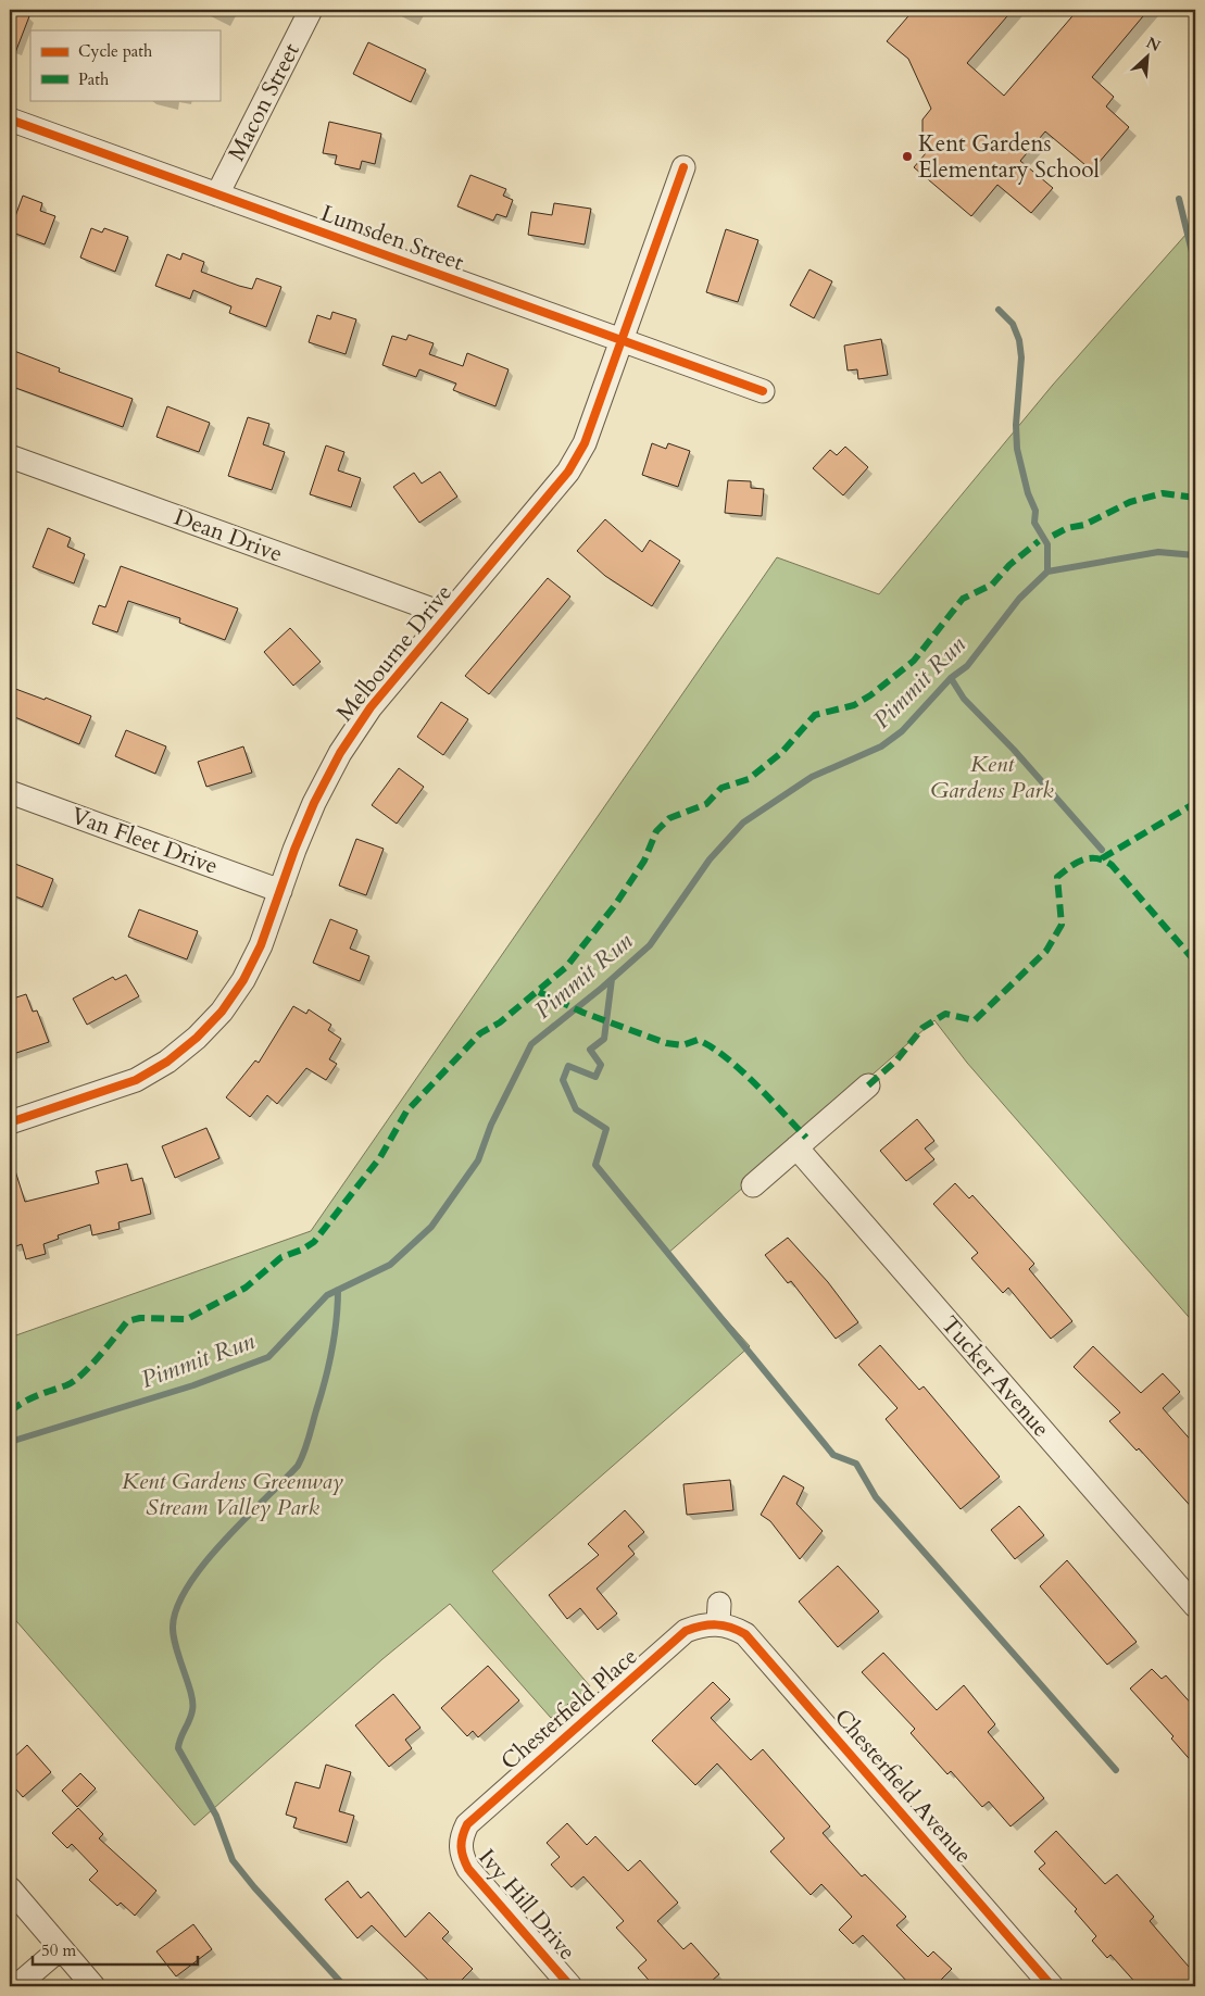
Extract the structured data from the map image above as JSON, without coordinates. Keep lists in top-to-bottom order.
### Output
{
  "streets": {
    "street": [
      "Macon Street",
      "Lumsden Street",
      "Dean Drive",
      "Melbourne Drive",
      "Van Fleet Drive",
      "Tucker Avenue",
      "Chesterfield Place",
      "Chesterfield Avenue",
      "Ivy Hill Drive"
    ]
  },
  "crossings": [
    ["Macon Street", "Lumsden Street"],
    ["Lumsden Street", "Melbourne Drive"],
    ["Dean Drive", "Melbourne Drive"],
    ["Melbourne Drive", "Van Fleet Drive"],
    ["Chesterfield Place", "Chesterfield Avenue"],
    ["Chesterfield Place", "Ivy Hill Drive"]
  ],
  "water": ["Pimmit Run"],
  "parks": ["Kent Gardens Park", "Kent Gardens Greenway Stream Valley Park"],
  "places": ["Kent Gardens Elementary School"],
  "legend": ["Cycle path", "Path"],
  "scale_bar": "50 m",
  "north": "top right"
}
